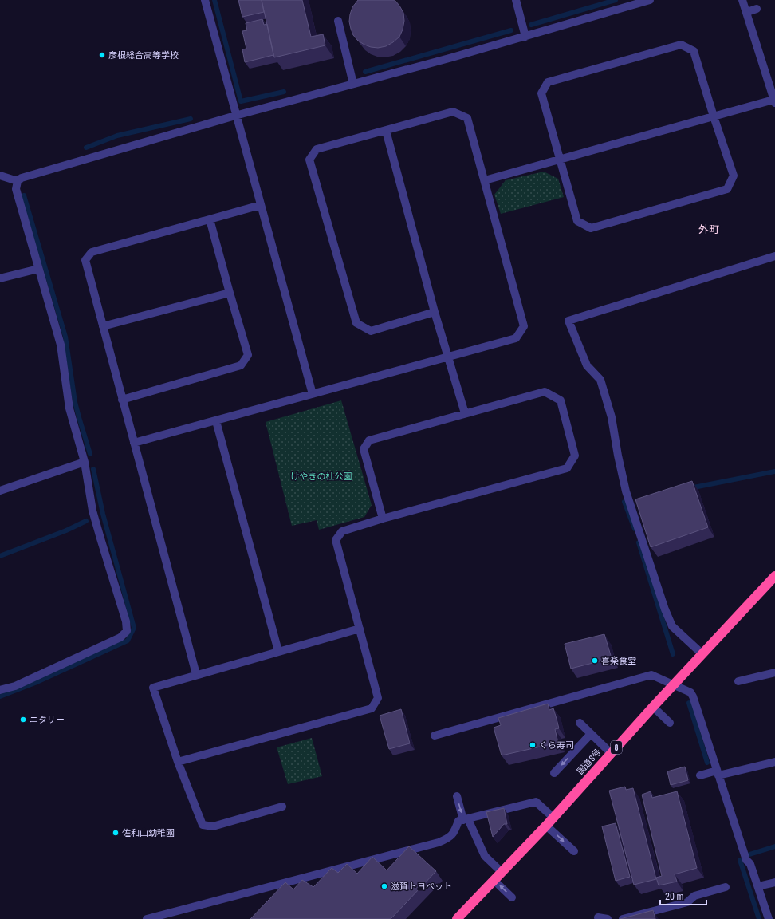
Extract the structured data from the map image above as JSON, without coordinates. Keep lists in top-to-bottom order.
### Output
{
  "streets": {
    "highway": ["8", "国道8号"]
  },
  "districts": ["外町"],
  "parks": ["けやきの杜公園"],
  "places": [
    "彦根総合高等学校",
    "喜楽食堂",
    "ニタリー",
    "くら寿司",
    "佐和山幼稚園",
    "滋賀トヨペット"
  ],
  "scale_bar": "20 m"
}
